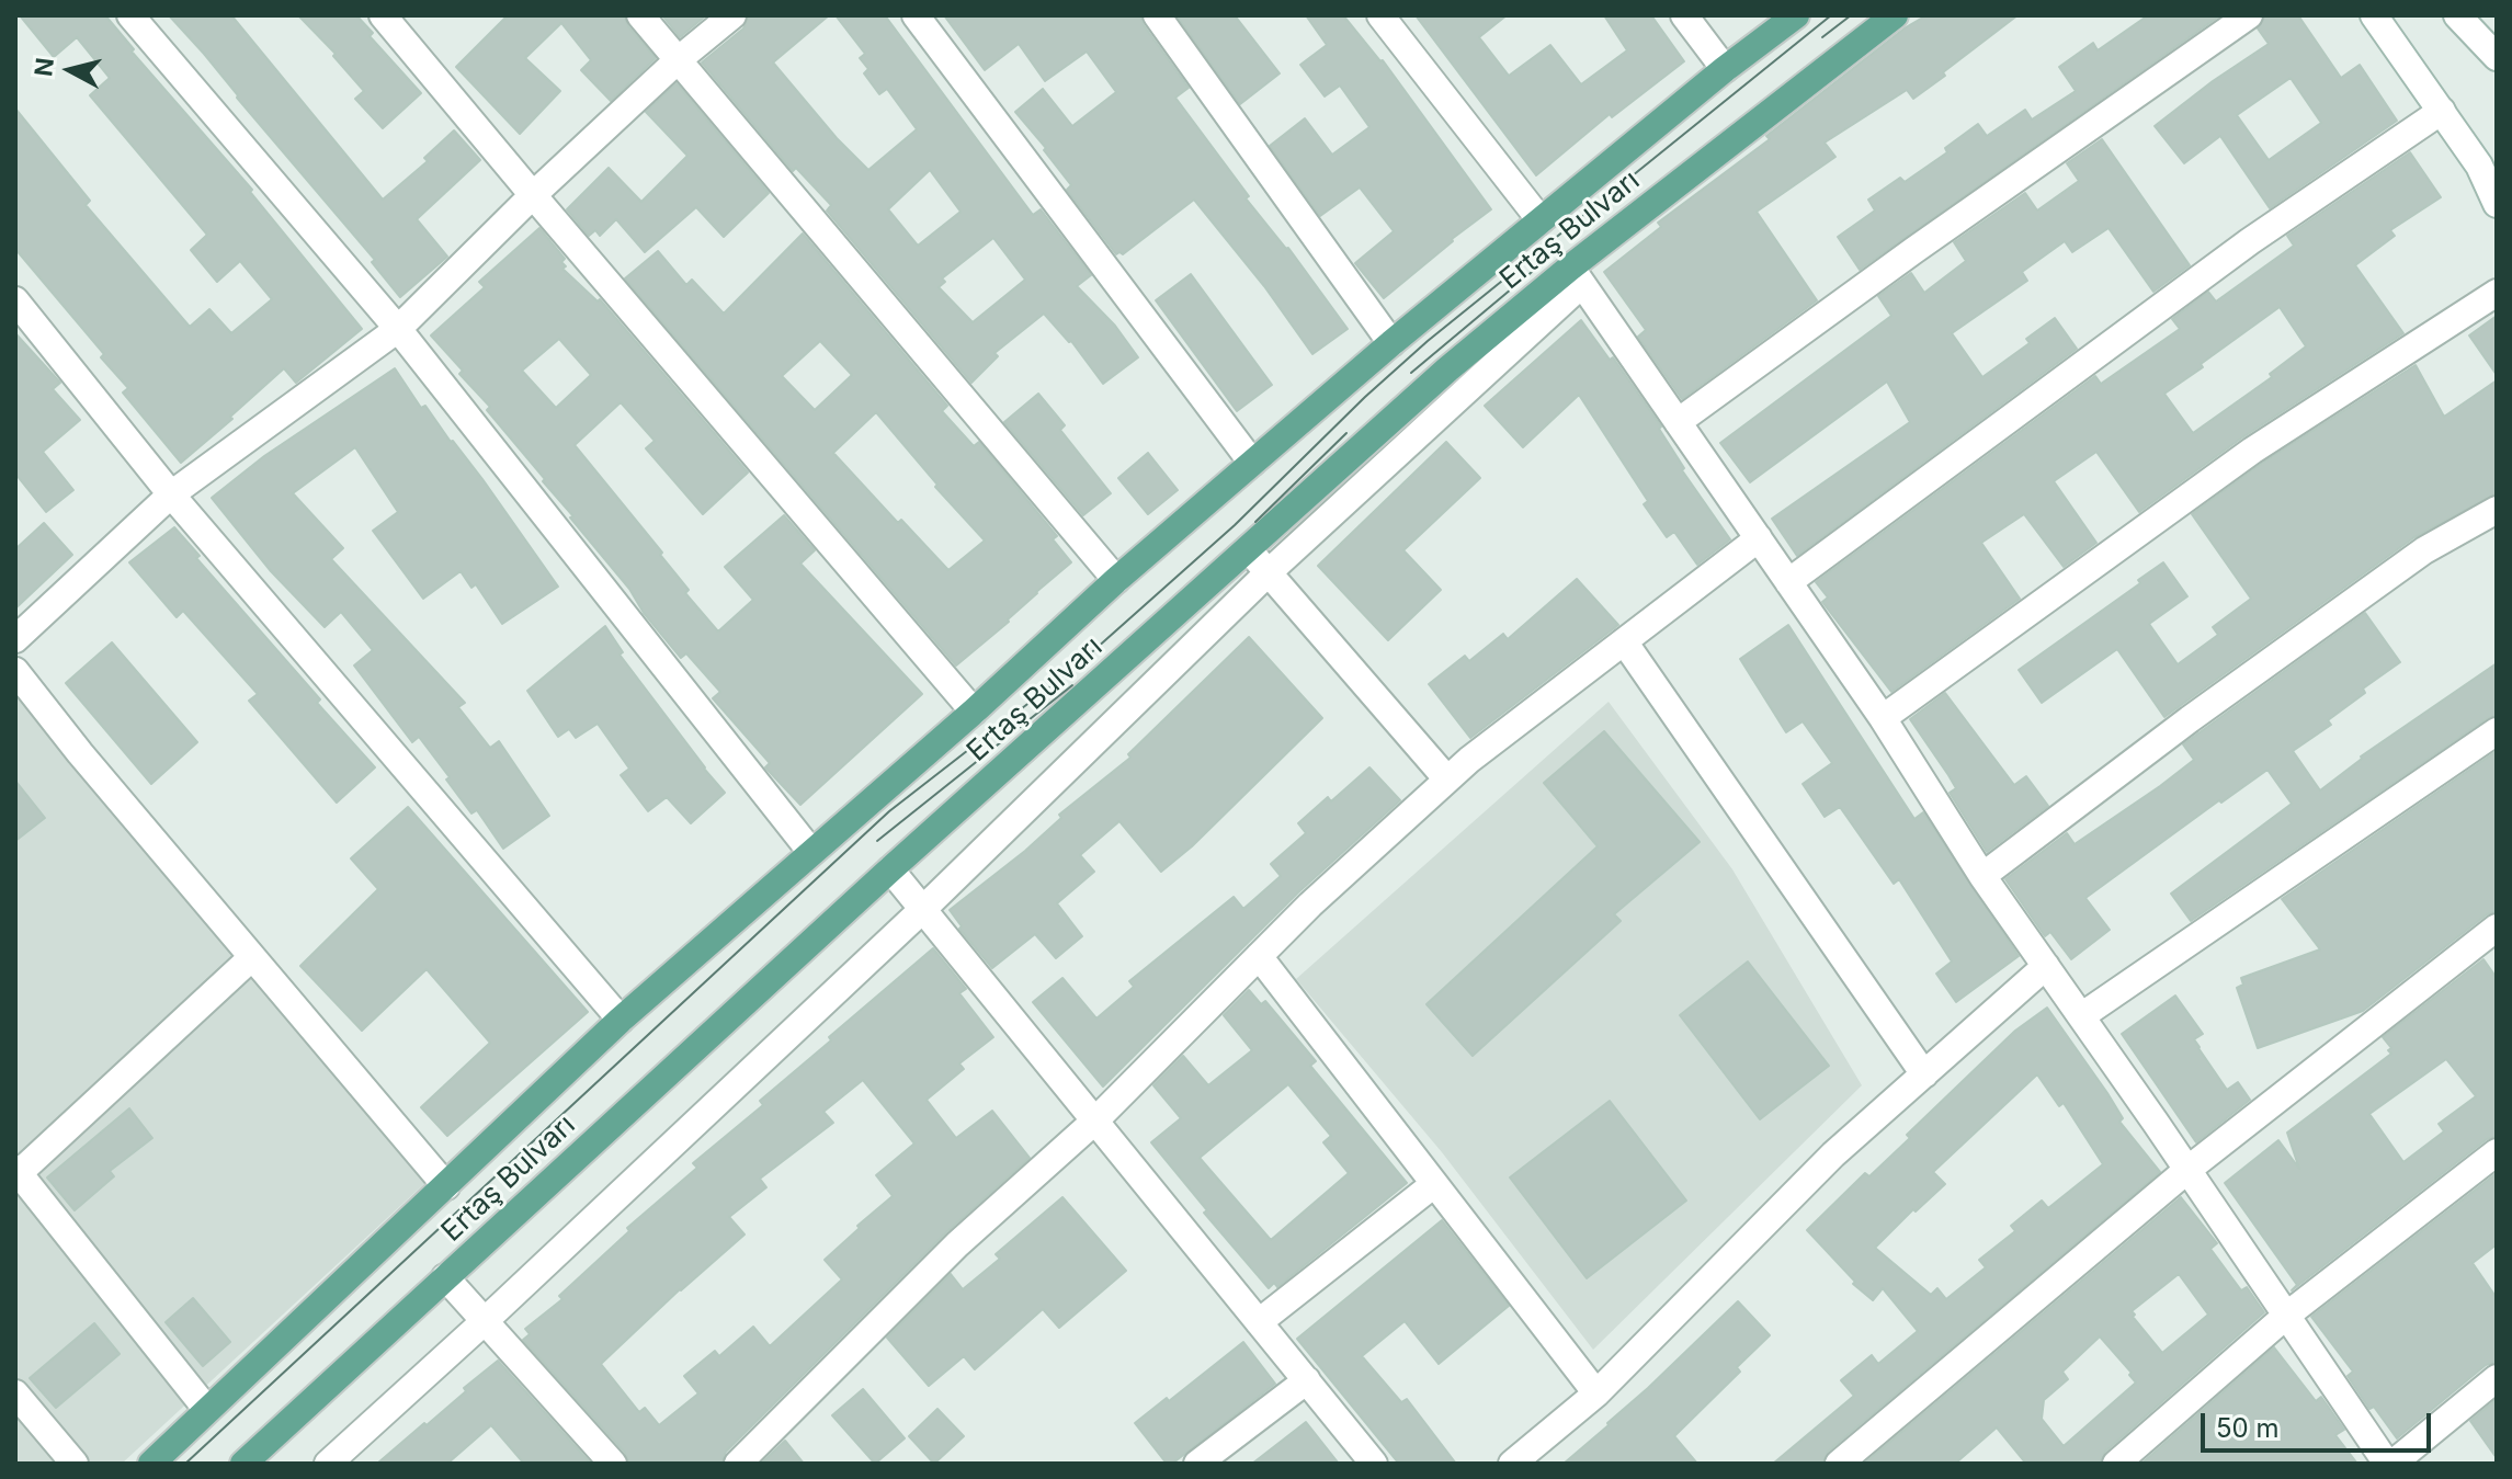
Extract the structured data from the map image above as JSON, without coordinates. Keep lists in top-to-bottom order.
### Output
{
  "streets": {
    "main road": ["Ertaş Bulvarı"]
  },
  "scale_bar": "50 m",
  "north": "left"
}
